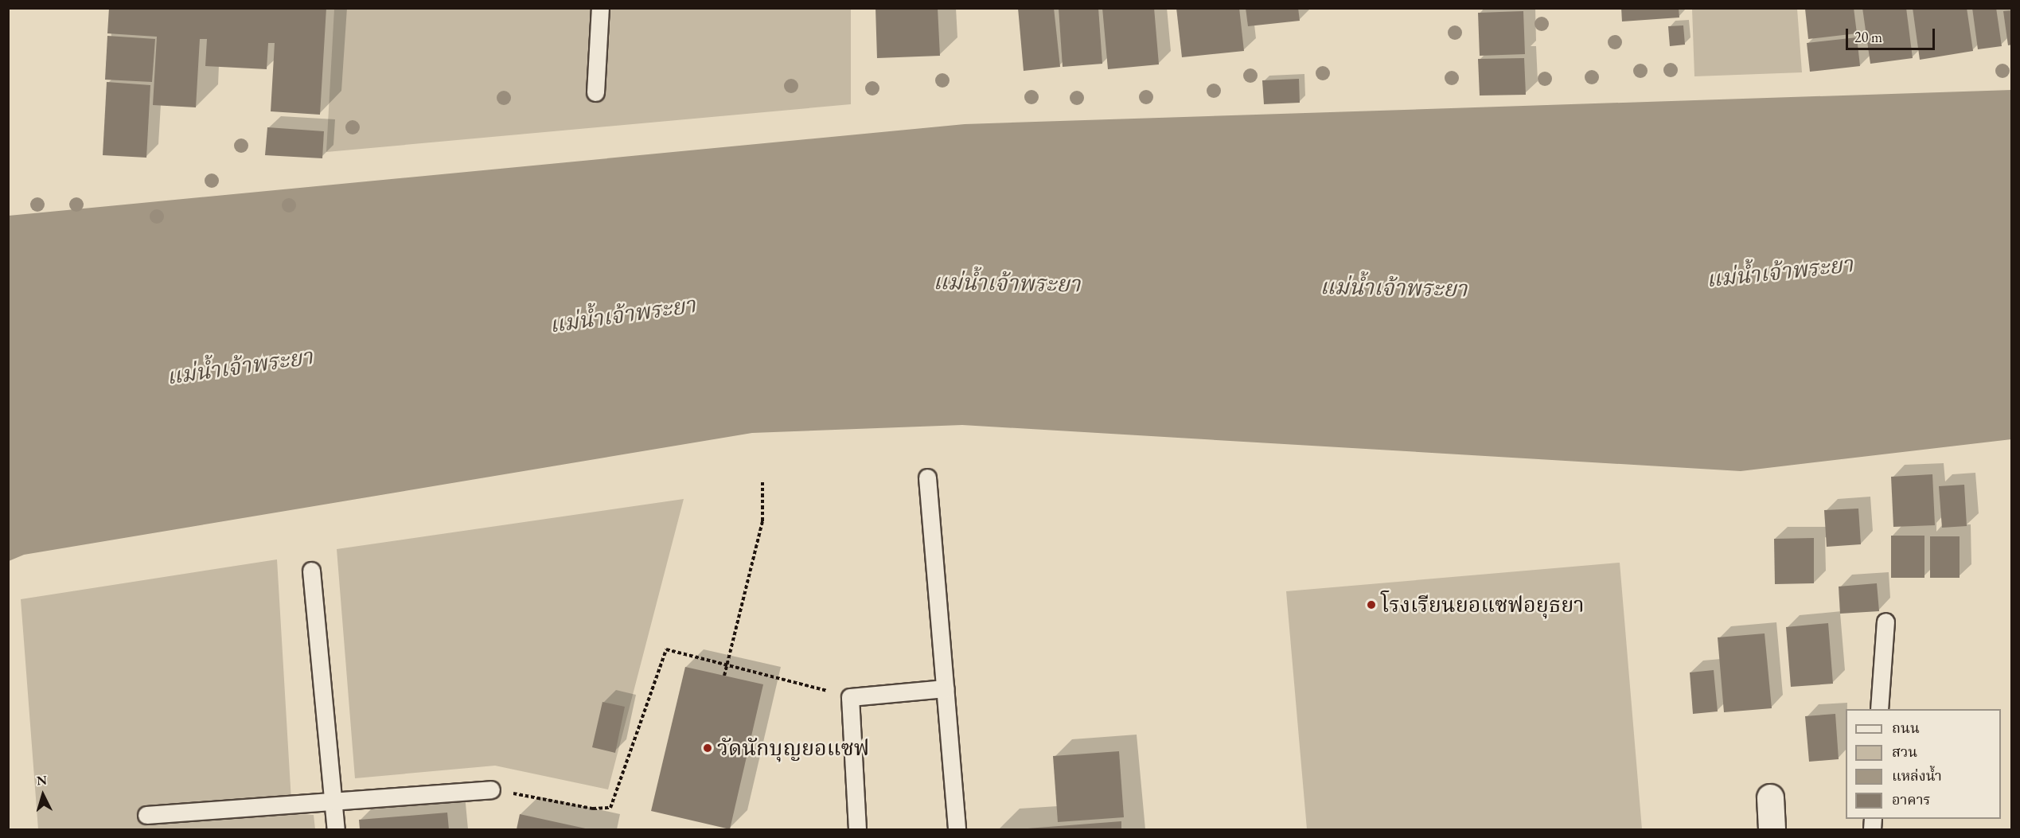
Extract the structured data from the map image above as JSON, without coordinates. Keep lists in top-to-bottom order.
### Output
{
  "water": ["แม่น้ำเจ้าพระยา"],
  "places": ["โรงเรียนยอแซฟอยุธยา", "วัดนักบุญยอแซฟ"],
  "legend": [
    "ถนน",
    "สวน",
    "แหล่งน้ำ",
    "อาคาร"
  ],
  "scale_bar": "20 m",
  "north": "top"
}
